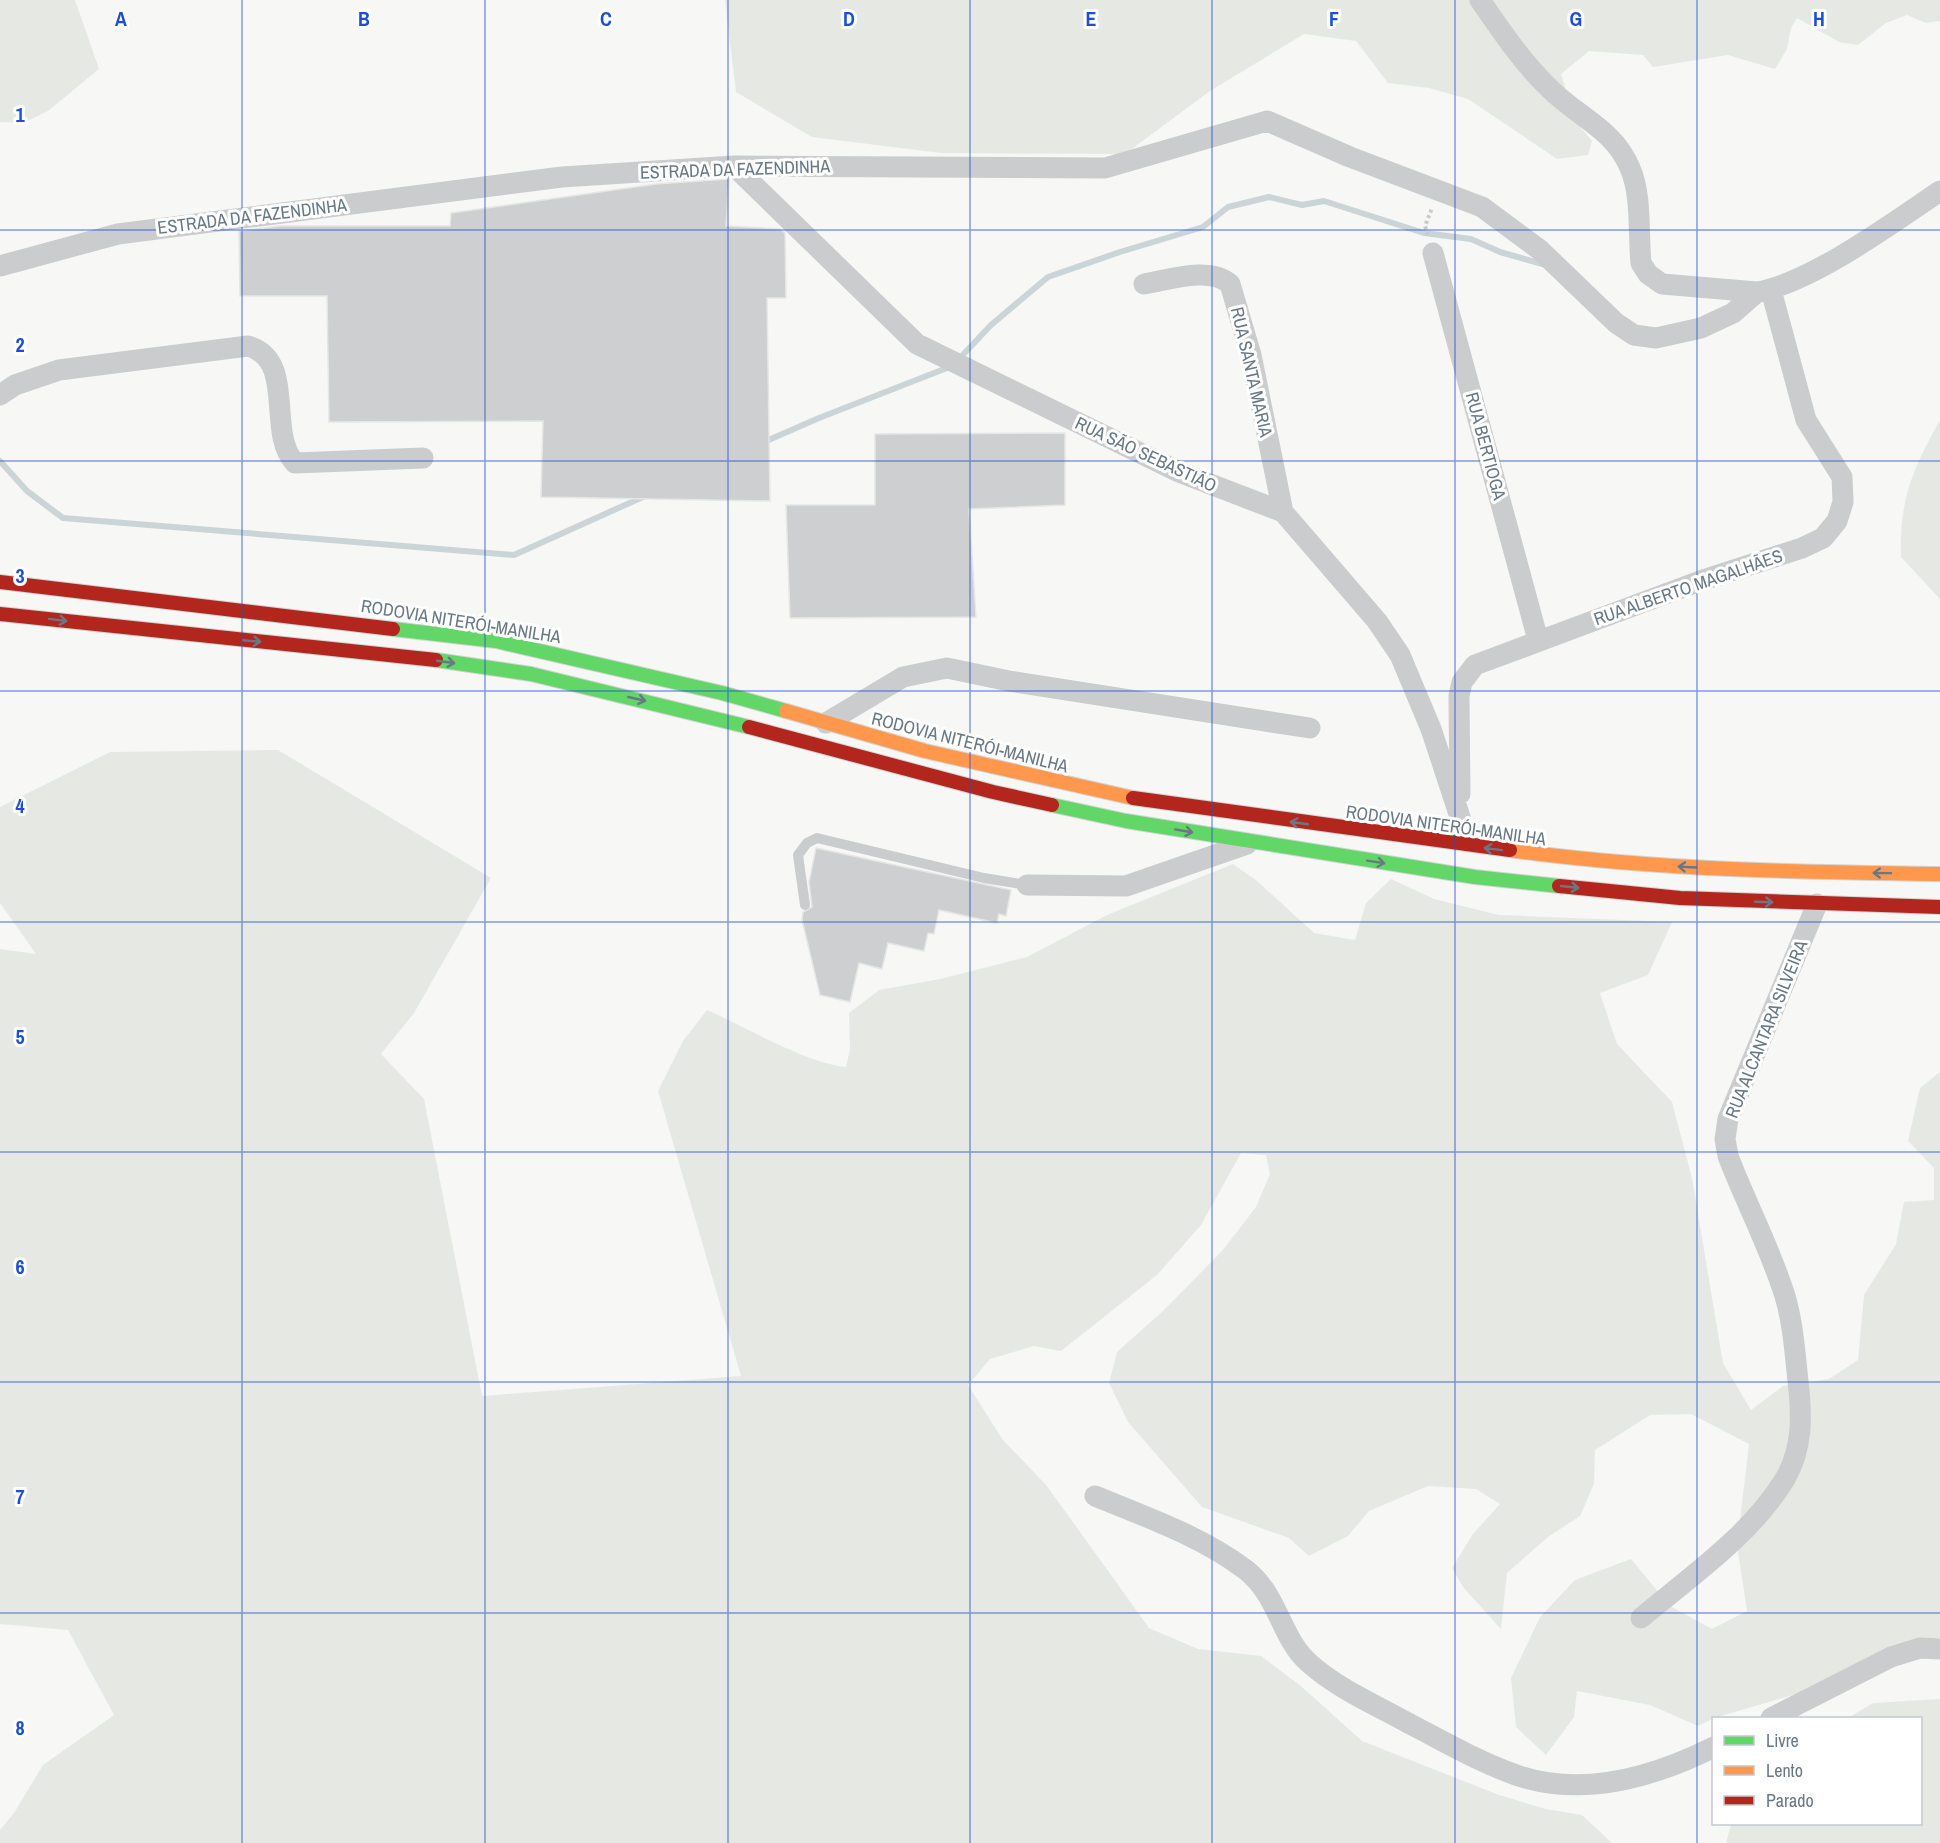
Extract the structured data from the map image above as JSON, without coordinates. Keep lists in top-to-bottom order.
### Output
{
  "streets": {
    "highway": ["RODOVIA NITERÓI-MANILHA"],
    "street": [
      "ESTRADA DA FAZENDINHA",
      "RUA SANTA MARIA",
      "RUA BERTIOGA",
      "RUA SÃO SEBASTIÃO",
      "RUA ALBERTO MAGALHÃES",
      "RUA ALCANTARA SILVEIRA"
    ]
  },
  "crossings": [
    ["ESTRADA DA FAZENDINHA", "RUA SÃO SEBASTIÃO"],
    ["ESTRADA DA FAZENDINHA", "RUA ALBERTO MAGALHÃES"],
    ["RUA SANTA MARIA", "RUA SÃO SEBASTIÃO"],
    ["RUA BERTIOGA", "RUA ALBERTO MAGALHÃES"],
    ["RUA SÃO SEBASTIÃO", "RUA ALBERTO MAGALHÃES"],
    ["RUA ALBERTO MAGALHÃES", "RODOVIA NITERÓI-MANILHA"]
  ],
  "legend": ["Livre", "Lento", "Parado"],
  "grid": {
    "columns": [
      "A",
      "B",
      "C",
      "D",
      "E",
      "F",
      "G",
      "H"
    ],
    "rows": [
      "1",
      "2",
      "3",
      "4",
      "5",
      "6",
      "7",
      "8"
    ]
  }
}
